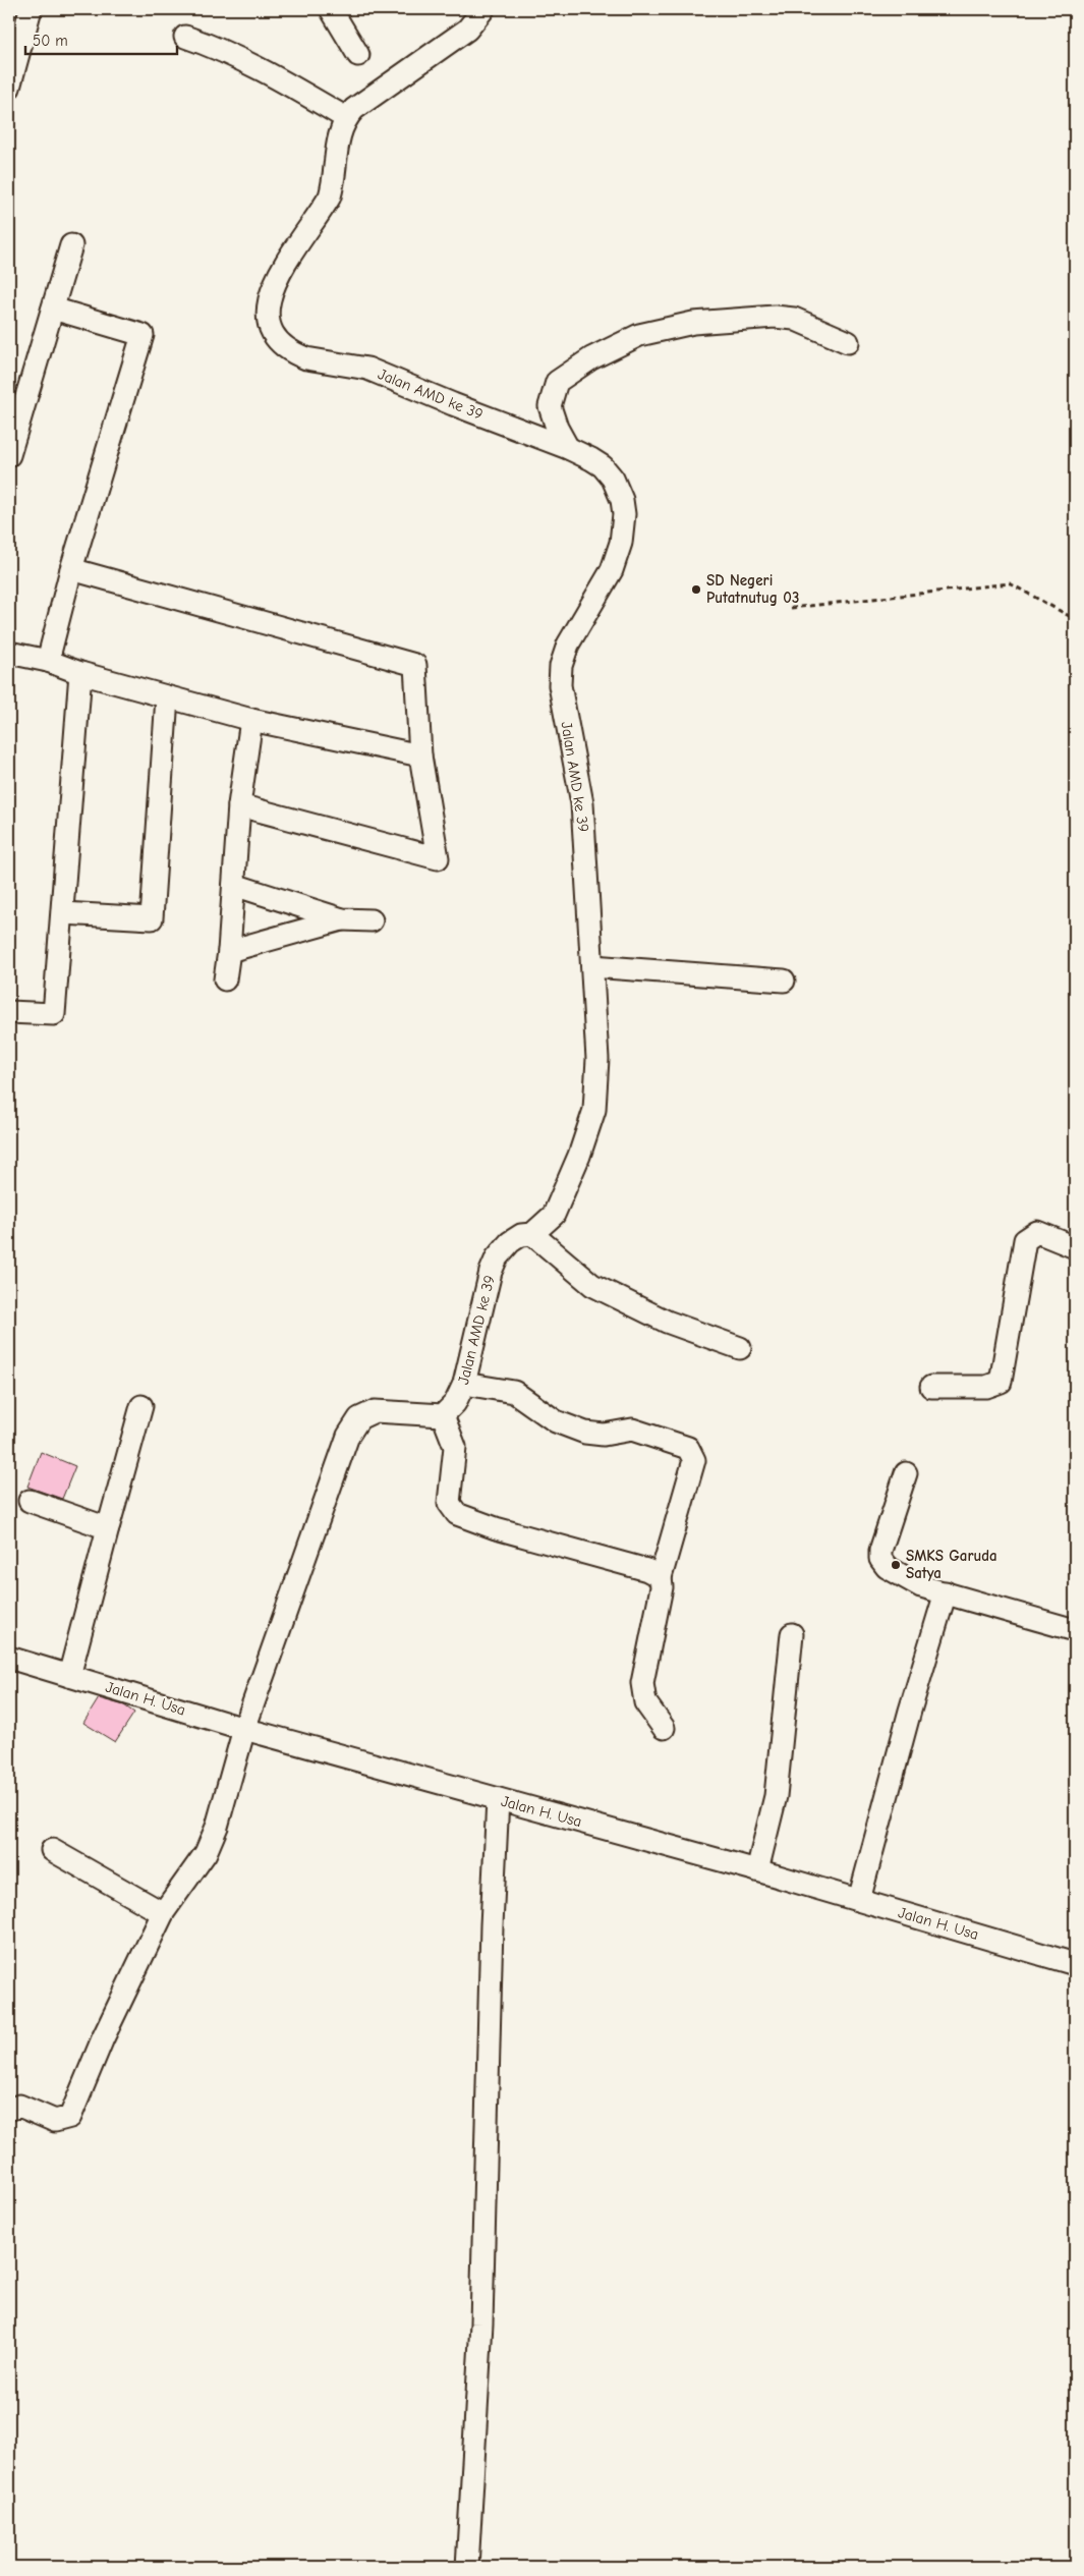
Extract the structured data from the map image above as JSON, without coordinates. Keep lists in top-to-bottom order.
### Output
{
  "streets": {
    "street": ["Jalan AMD ke 39", "Jalan H. Usa"]
  },
  "places": ["SD Negeri Putatnutug 03", "SMKS Garuda Satya"],
  "scale_bar": "50 m"
}
